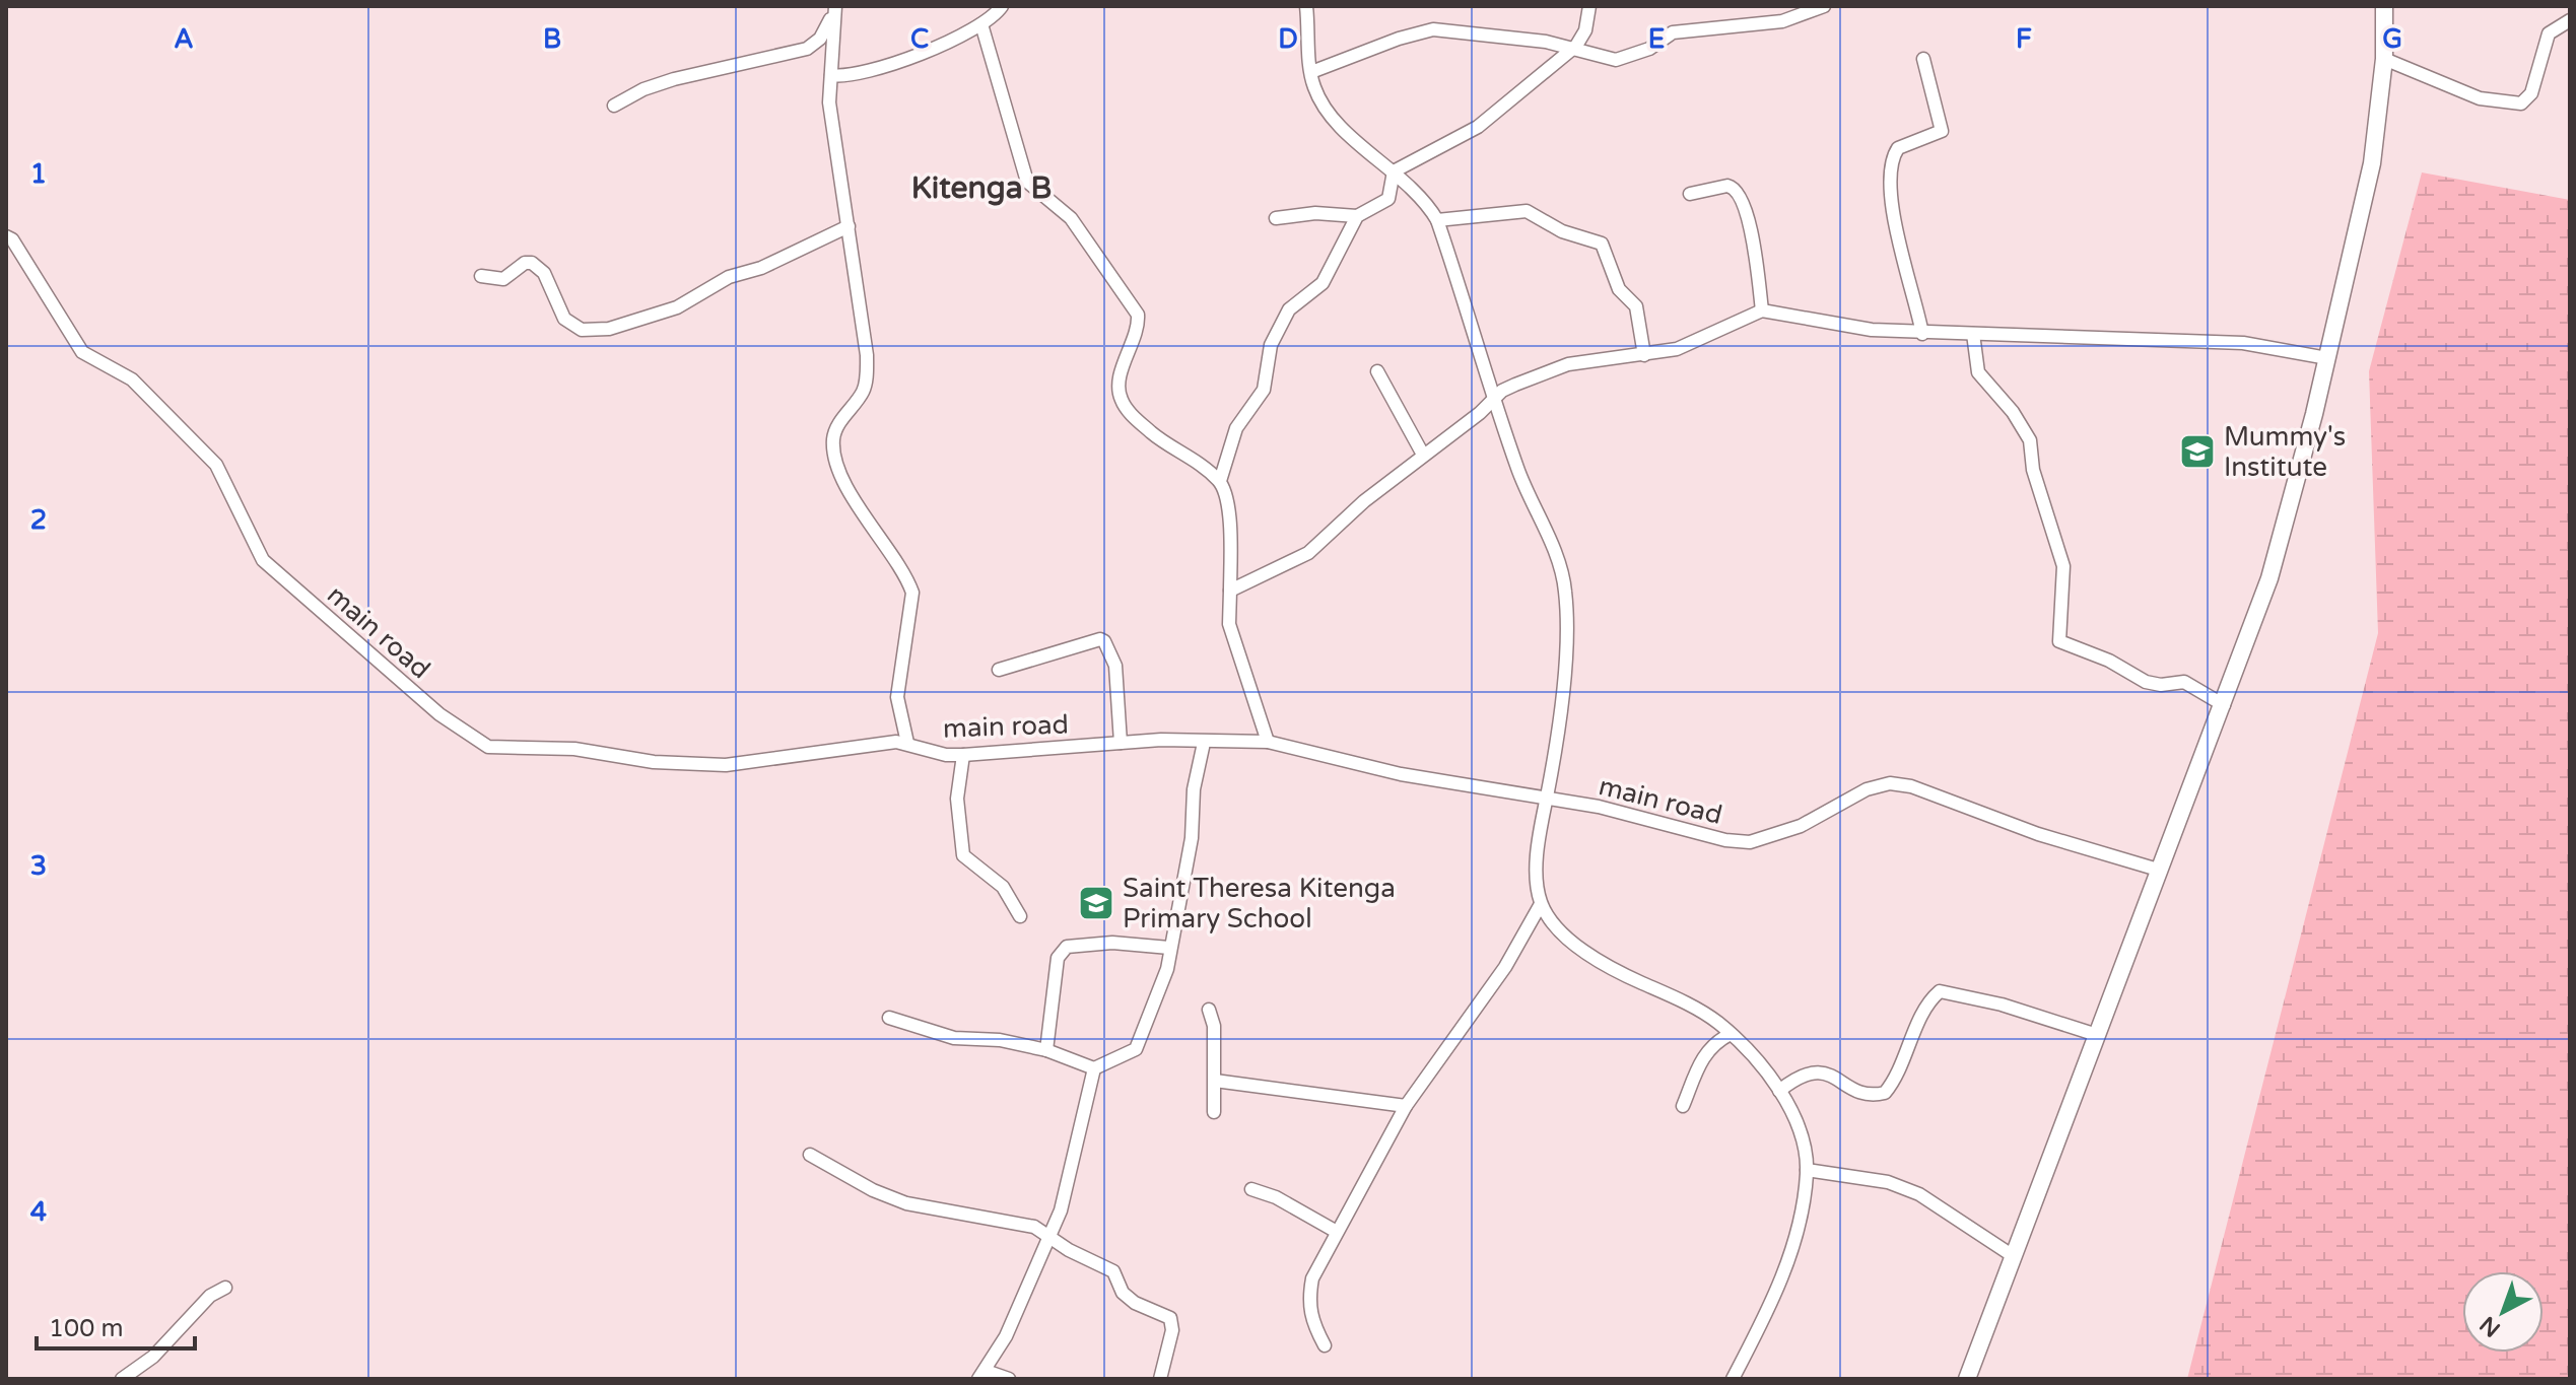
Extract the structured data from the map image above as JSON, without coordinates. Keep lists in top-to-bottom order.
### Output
{
  "streets": {
    "street": ["main road"]
  },
  "districts": ["Kitenga B"],
  "places": {
    "school or university": ["Mummy's Institute", "Saint Theresa Kitenga Primary School"]
  },
  "scale_bar": "100 m",
  "north": "bottom left",
  "grid": {
    "columns": [
      "A",
      "B",
      "C",
      "D",
      "E",
      "F",
      "G"
    ],
    "rows": [
      "1",
      "2",
      "3",
      "4"
    ]
  }
}
